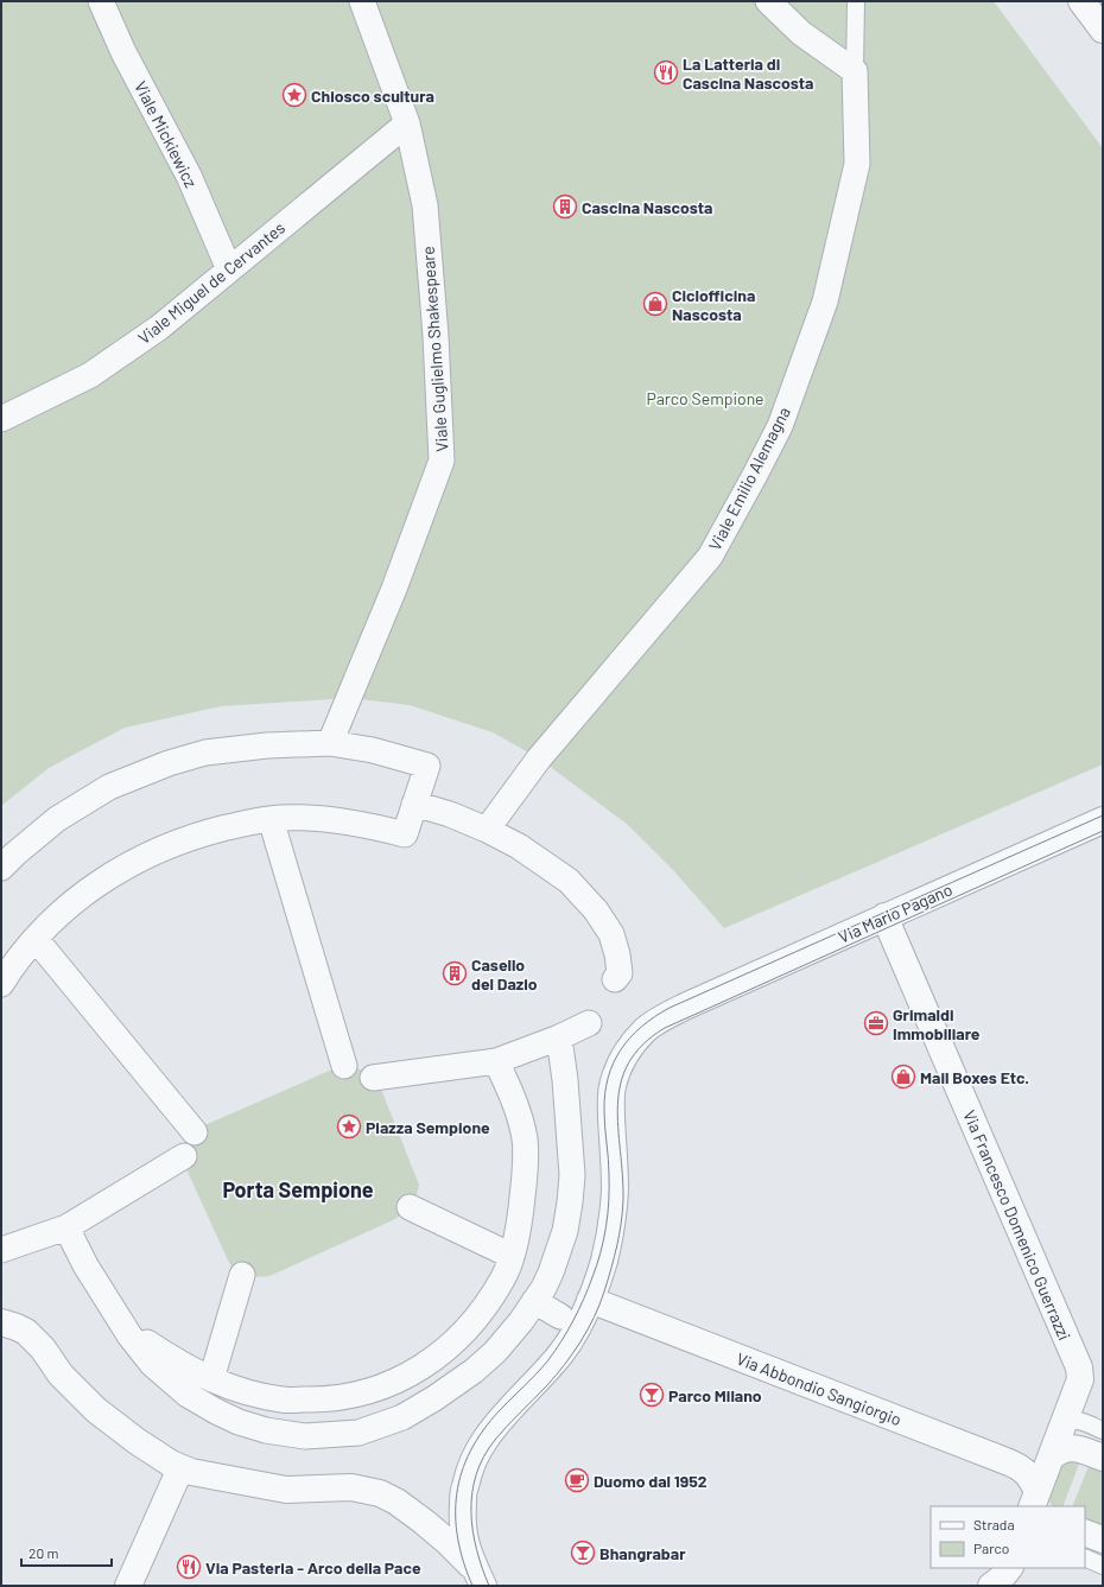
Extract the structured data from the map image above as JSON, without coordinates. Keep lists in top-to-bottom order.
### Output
{
  "streets": {
    "street": [
      "Viale Mickiewicz",
      "Viale Miguel de Cervantes",
      "Viale Guglielmo Shakespeare",
      "Viale Emilio Alemagna",
      "Via Mario Pagano",
      "Via Francesco Domenico Guerrazzi",
      "Via Abbondio Sangiorgio"
    ]
  },
  "crossings": [
    ["Viale Mickiewicz", "Viale Miguel de Cervantes"],
    ["Viale Miguel de Cervantes", "Viale Guglielmo Shakespeare"],
    ["Via Mario Pagano", "Via Francesco Domenico Guerrazzi"],
    ["Via Mario Pagano", "Via Abbondio Sangiorgio"],
    ["Via Francesco Domenico Guerrazzi", "Via Abbondio Sangiorgio"]
  ],
  "districts": ["Porta Sempione"],
  "parks": ["Parco Sempione"],
  "places": {
    "restaurant": ["La Latteria di Cascina Nascosta", "Via Pasteria - Arco della Pace"],
    "place": ["Chiosco scultura", "Piazza Sempione"],
    "building": ["Cascina Nascosta", "Casello del Dazio"],
    "shop": ["Ciclofficina Nascosta", "Mail Boxes Etc."],
    "office": ["Grimaldi Immobiliare"],
    "bar": ["Parco Milano", "Bhangrabar"],
    "cafe": ["Duomo dal 1952"]
  },
  "legend": ["Strada", "Parco"],
  "scale_bar": "20 m"
}
